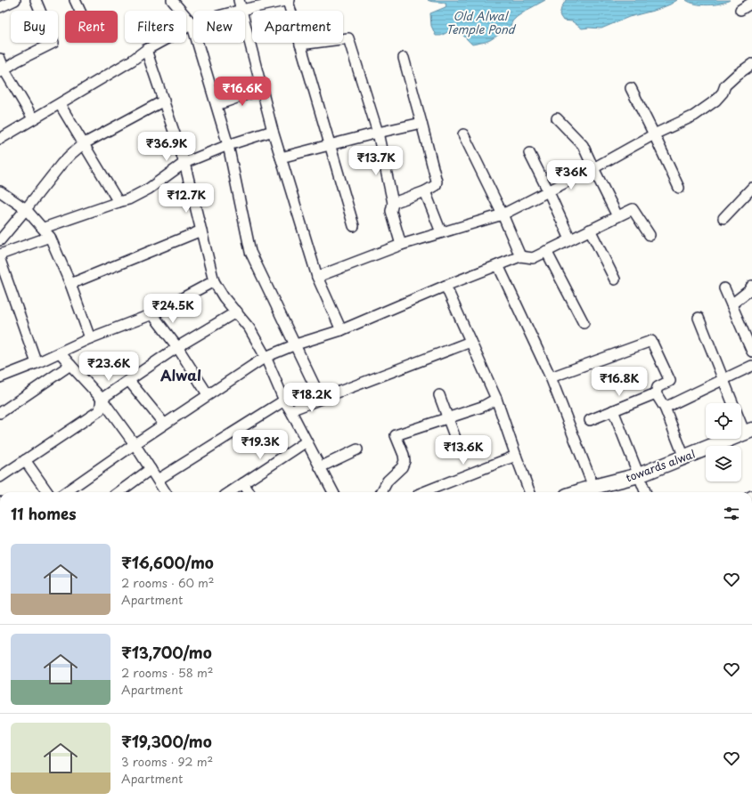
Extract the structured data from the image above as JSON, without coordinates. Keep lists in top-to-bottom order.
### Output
{
  "streets": {
    "main road": ["towards alwal"]
  },
  "districts": ["Alwal"],
  "water": ["Old Alwal Temple Pond"],
  "page": {
    "chip": [
      "Buy",
      "Rent",
      "Filters",
      "New",
      "Apartment"
    ],
    "price": [
      "₹16.6K",
      "₹36.9K",
      "₹13.7K",
      "₹36K",
      "₹12.7K",
      "₹24.5K",
      "₹23.6K",
      "₹16.8K",
      "₹18.2K",
      "₹19.3K",
      "₹13.6K"
    ],
    "heading": "11 homes",
    "list": [
      {
        "name": "₹16,600/mo",
        "note": "2 rooms · 60 m² · Apartment"
      },
      {
        "name": "₹13,700/mo",
        "note": "2 rooms · 58 m² · Apartment"
      },
      {
        "name": "₹19,300/mo",
        "note": "3 rooms · 92 m² · Apartment"
      }
    ]
  }
}
